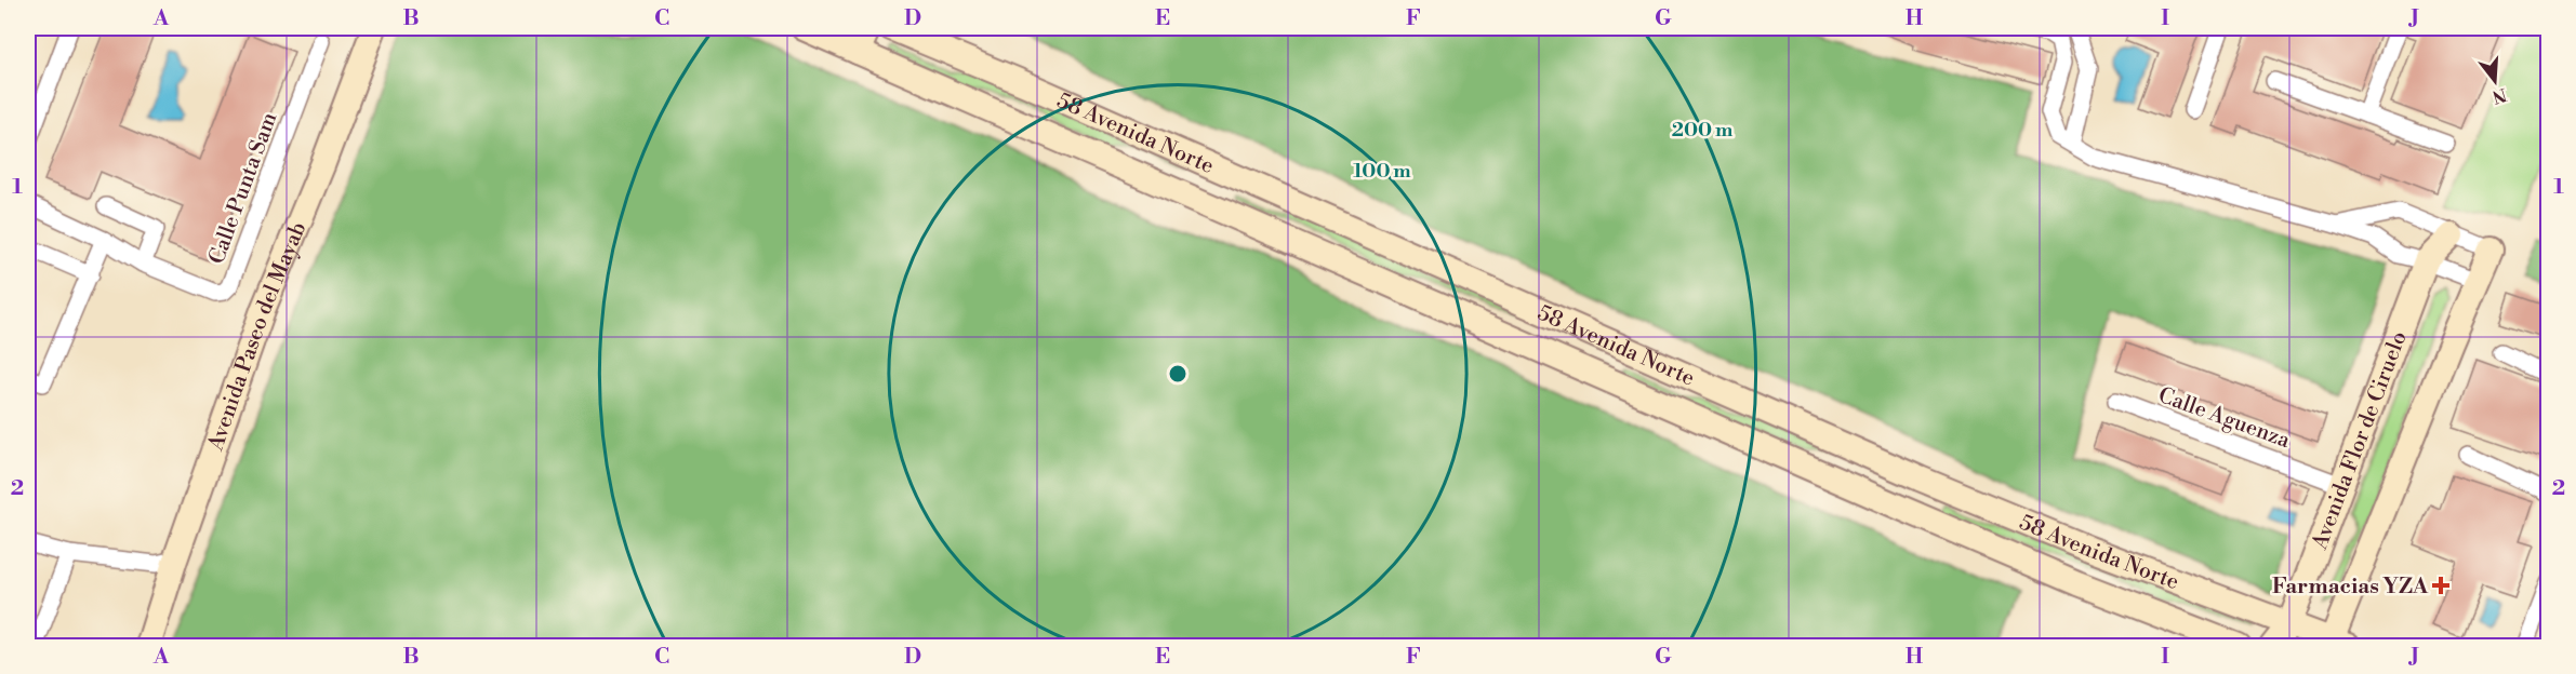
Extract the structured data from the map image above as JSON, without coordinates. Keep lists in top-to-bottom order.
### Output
{
  "streets": {
    "main road": ["58 Avenida Norte", "Avenida Paseo del Mayab", "Avenida Flor de Ciruelo"],
    "street": ["Calle Punta Sam", "Calle Aguenza"]
  },
  "crossings": [
    ["58 Avenida Norte", "Avenida Flor de Ciruelo"],
    ["Calle Aguenza", "Avenida Flor de Ciruelo"]
  ],
  "places": {
    "health": ["Farmacias YZA"]
  },
  "north": "bottom",
  "grid": {
    "columns": [
      "A",
      "B",
      "C",
      "D",
      "E",
      "F",
      "G",
      "H",
      "I",
      "J"
    ],
    "rows": ["1", "2"]
  },
  "rings": ["200 m", "100 m"]
}
